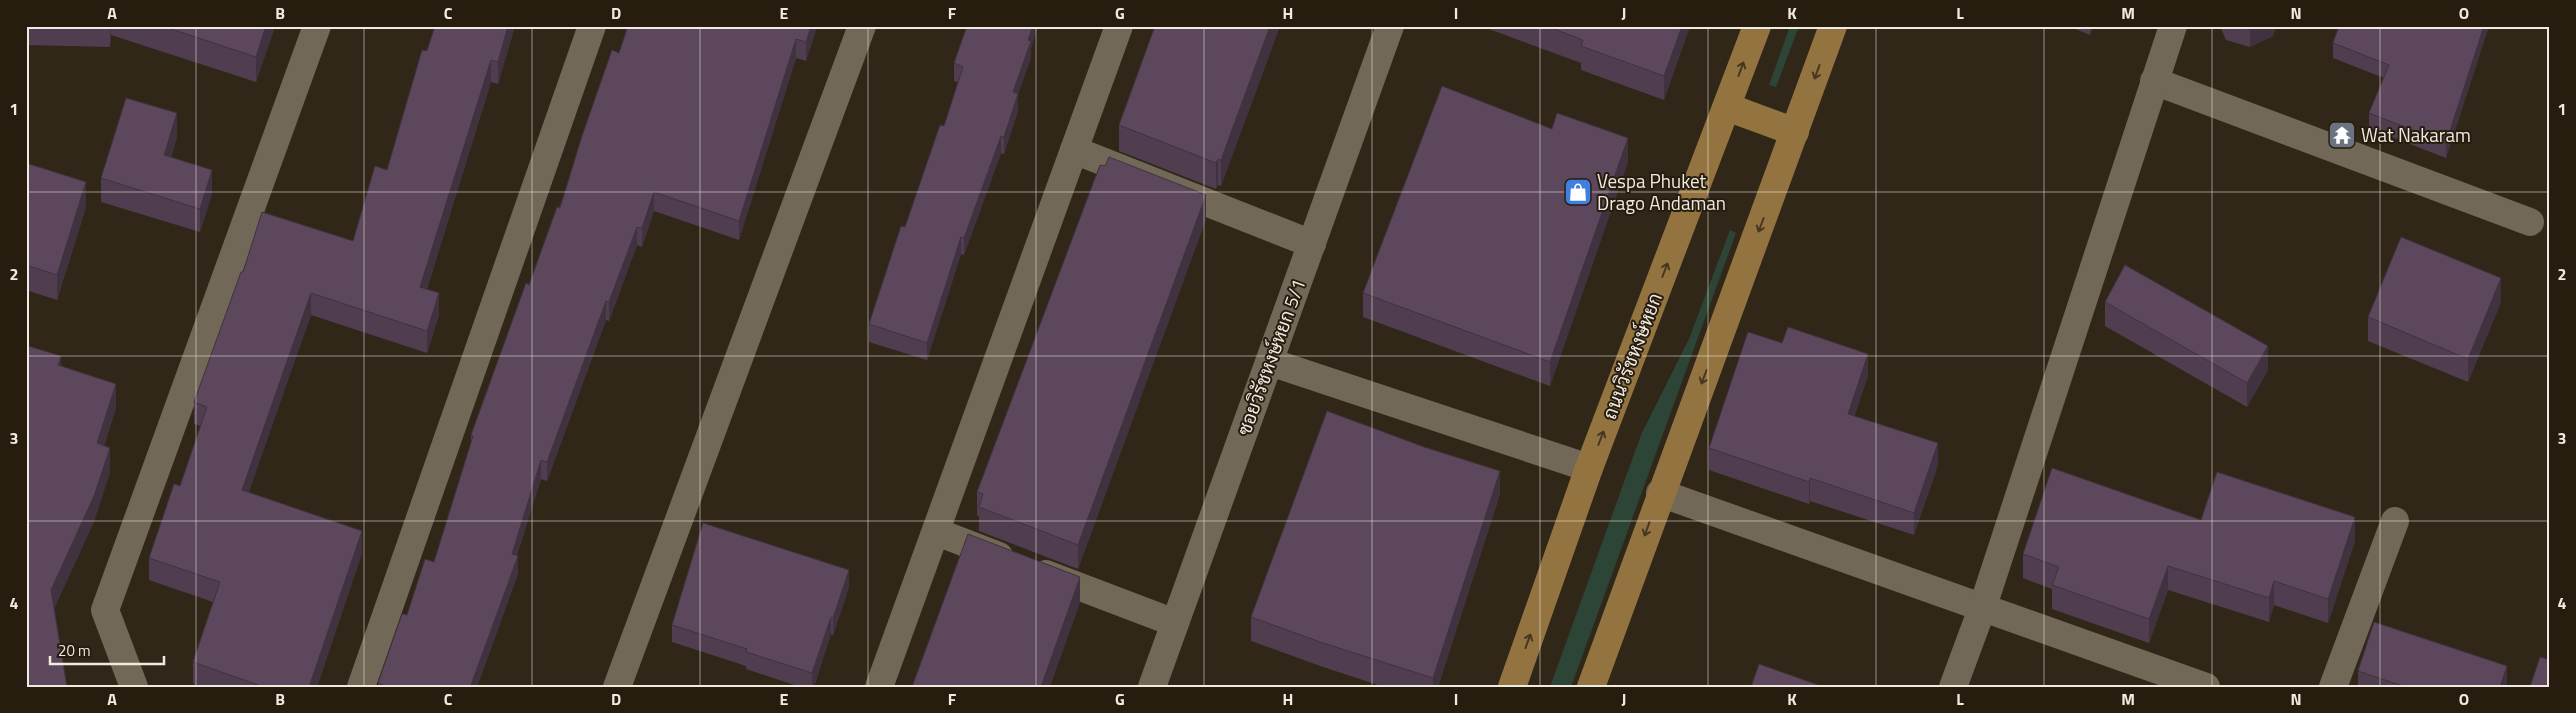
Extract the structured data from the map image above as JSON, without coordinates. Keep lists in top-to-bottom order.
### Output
{
  "streets": {
    "main road": ["ถนนวิรัชหงษ์หยก"],
    "street": ["ซอยวิรัชหงษ์หยก 5/1"]
  },
  "places": {
    "temple": ["Wat Nakaram"],
    "shop": ["Vespa Phuket Drago Andaman"]
  },
  "scale_bar": "20 m",
  "grid": {
    "columns": [
      "A",
      "B",
      "C",
      "D",
      "E",
      "F",
      "G",
      "H",
      "I",
      "J",
      "K",
      "L",
      "M",
      "N",
      "O"
    ],
    "rows": [
      "1",
      "2",
      "3",
      "4"
    ]
  }
}
